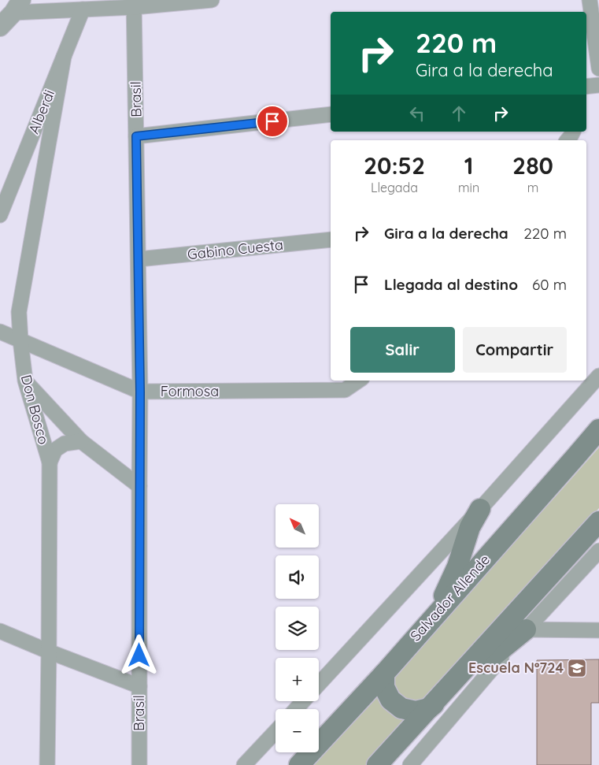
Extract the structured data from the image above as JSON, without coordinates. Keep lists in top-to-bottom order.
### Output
{
  "streets": {
    "main road": ["Salvador Allende"],
    "street": [
      "Brasil",
      "Alberdi",
      "Gabino Cuesta",
      "Formosa",
      "Don Bosco"
    ]
  },
  "crossings": [
    ["Brasil", "Gabino Cuesta"],
    ["Brasil", "Formosa"],
    ["Alberdi", "Don Bosco"],
    ["Formosa", "Don Bosco"]
  ],
  "places": {
    "school or university": ["Escuela Nº724"]
  },
  "north": "top left",
  "page": {
    "turn": ["220 m", "Gira a la derecha"],
    "eta": [
      "20:52",
      "Llegada",
      "1",
      "min",
      "280",
      "m"
    ],
    "list": [
      {
        "name": "Gira a la derecha",
        "value": "220 m"
      },
      {
        "name": "Llegada al destino",
        "value": "60 m"
      }
    ],
    "buttons": ["Salir", "Compartir"],
    "map_buttons": ["+", "−"]
  }
}
